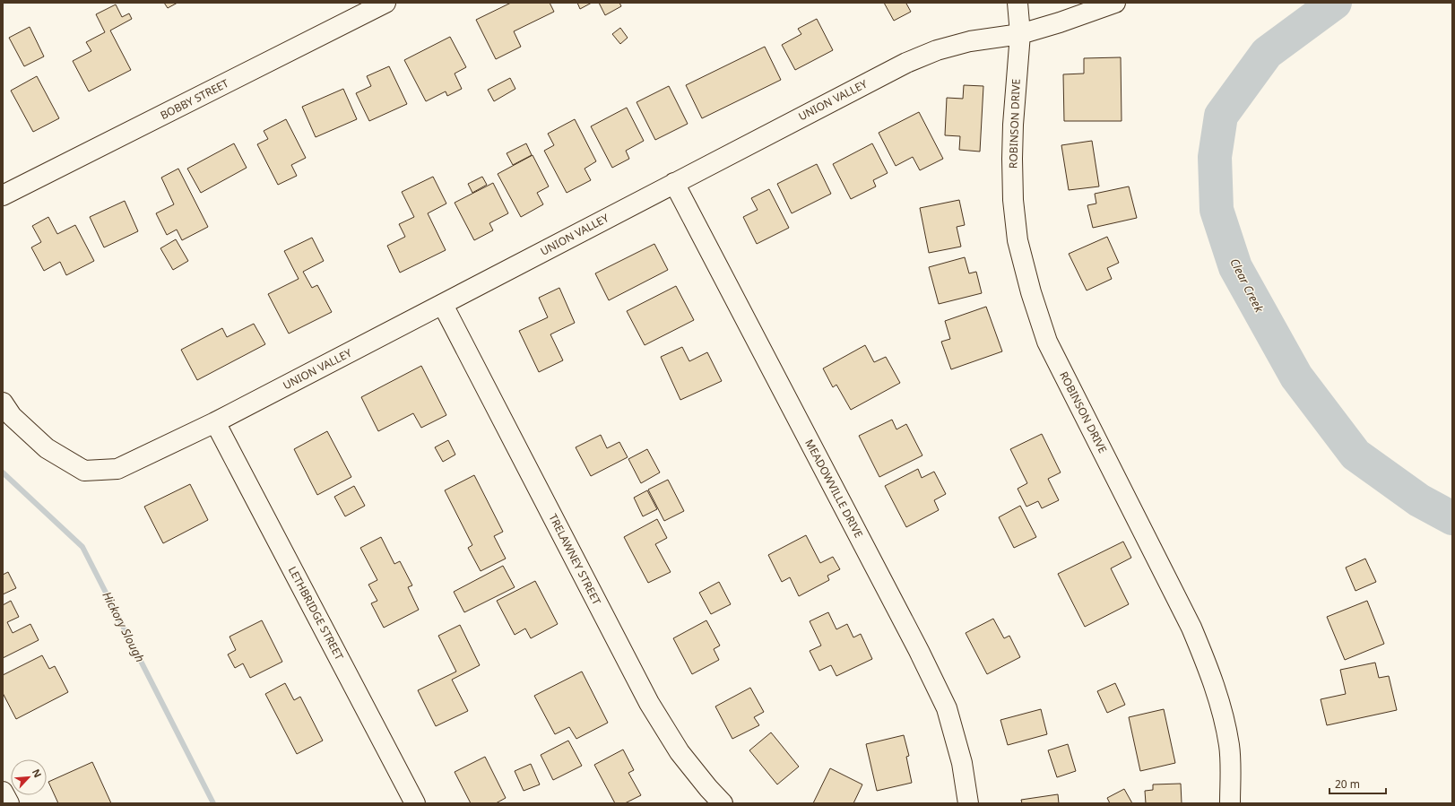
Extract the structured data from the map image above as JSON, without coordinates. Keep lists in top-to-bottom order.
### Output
{
  "streets": {
    "street": [
      "BOBBY STREET",
      "UNION VALLEY",
      "ROBINSON DRIVE",
      "MEADOWVILLE DRIVE",
      "TRELAWNEY STREET",
      "LETHBRIDGE STREET"
    ]
  },
  "crossings": [
    ["UNION VALLEY", "ROBINSON DRIVE"],
    ["UNION VALLEY", "MEADOWVILLE DRIVE"],
    ["UNION VALLEY", "TRELAWNEY STREET"],
    ["UNION VALLEY", "LETHBRIDGE STREET"]
  ],
  "water": ["Clear Creek", "Hickory Slough"],
  "scale_bar": "20 m",
  "north": "top right"
}
